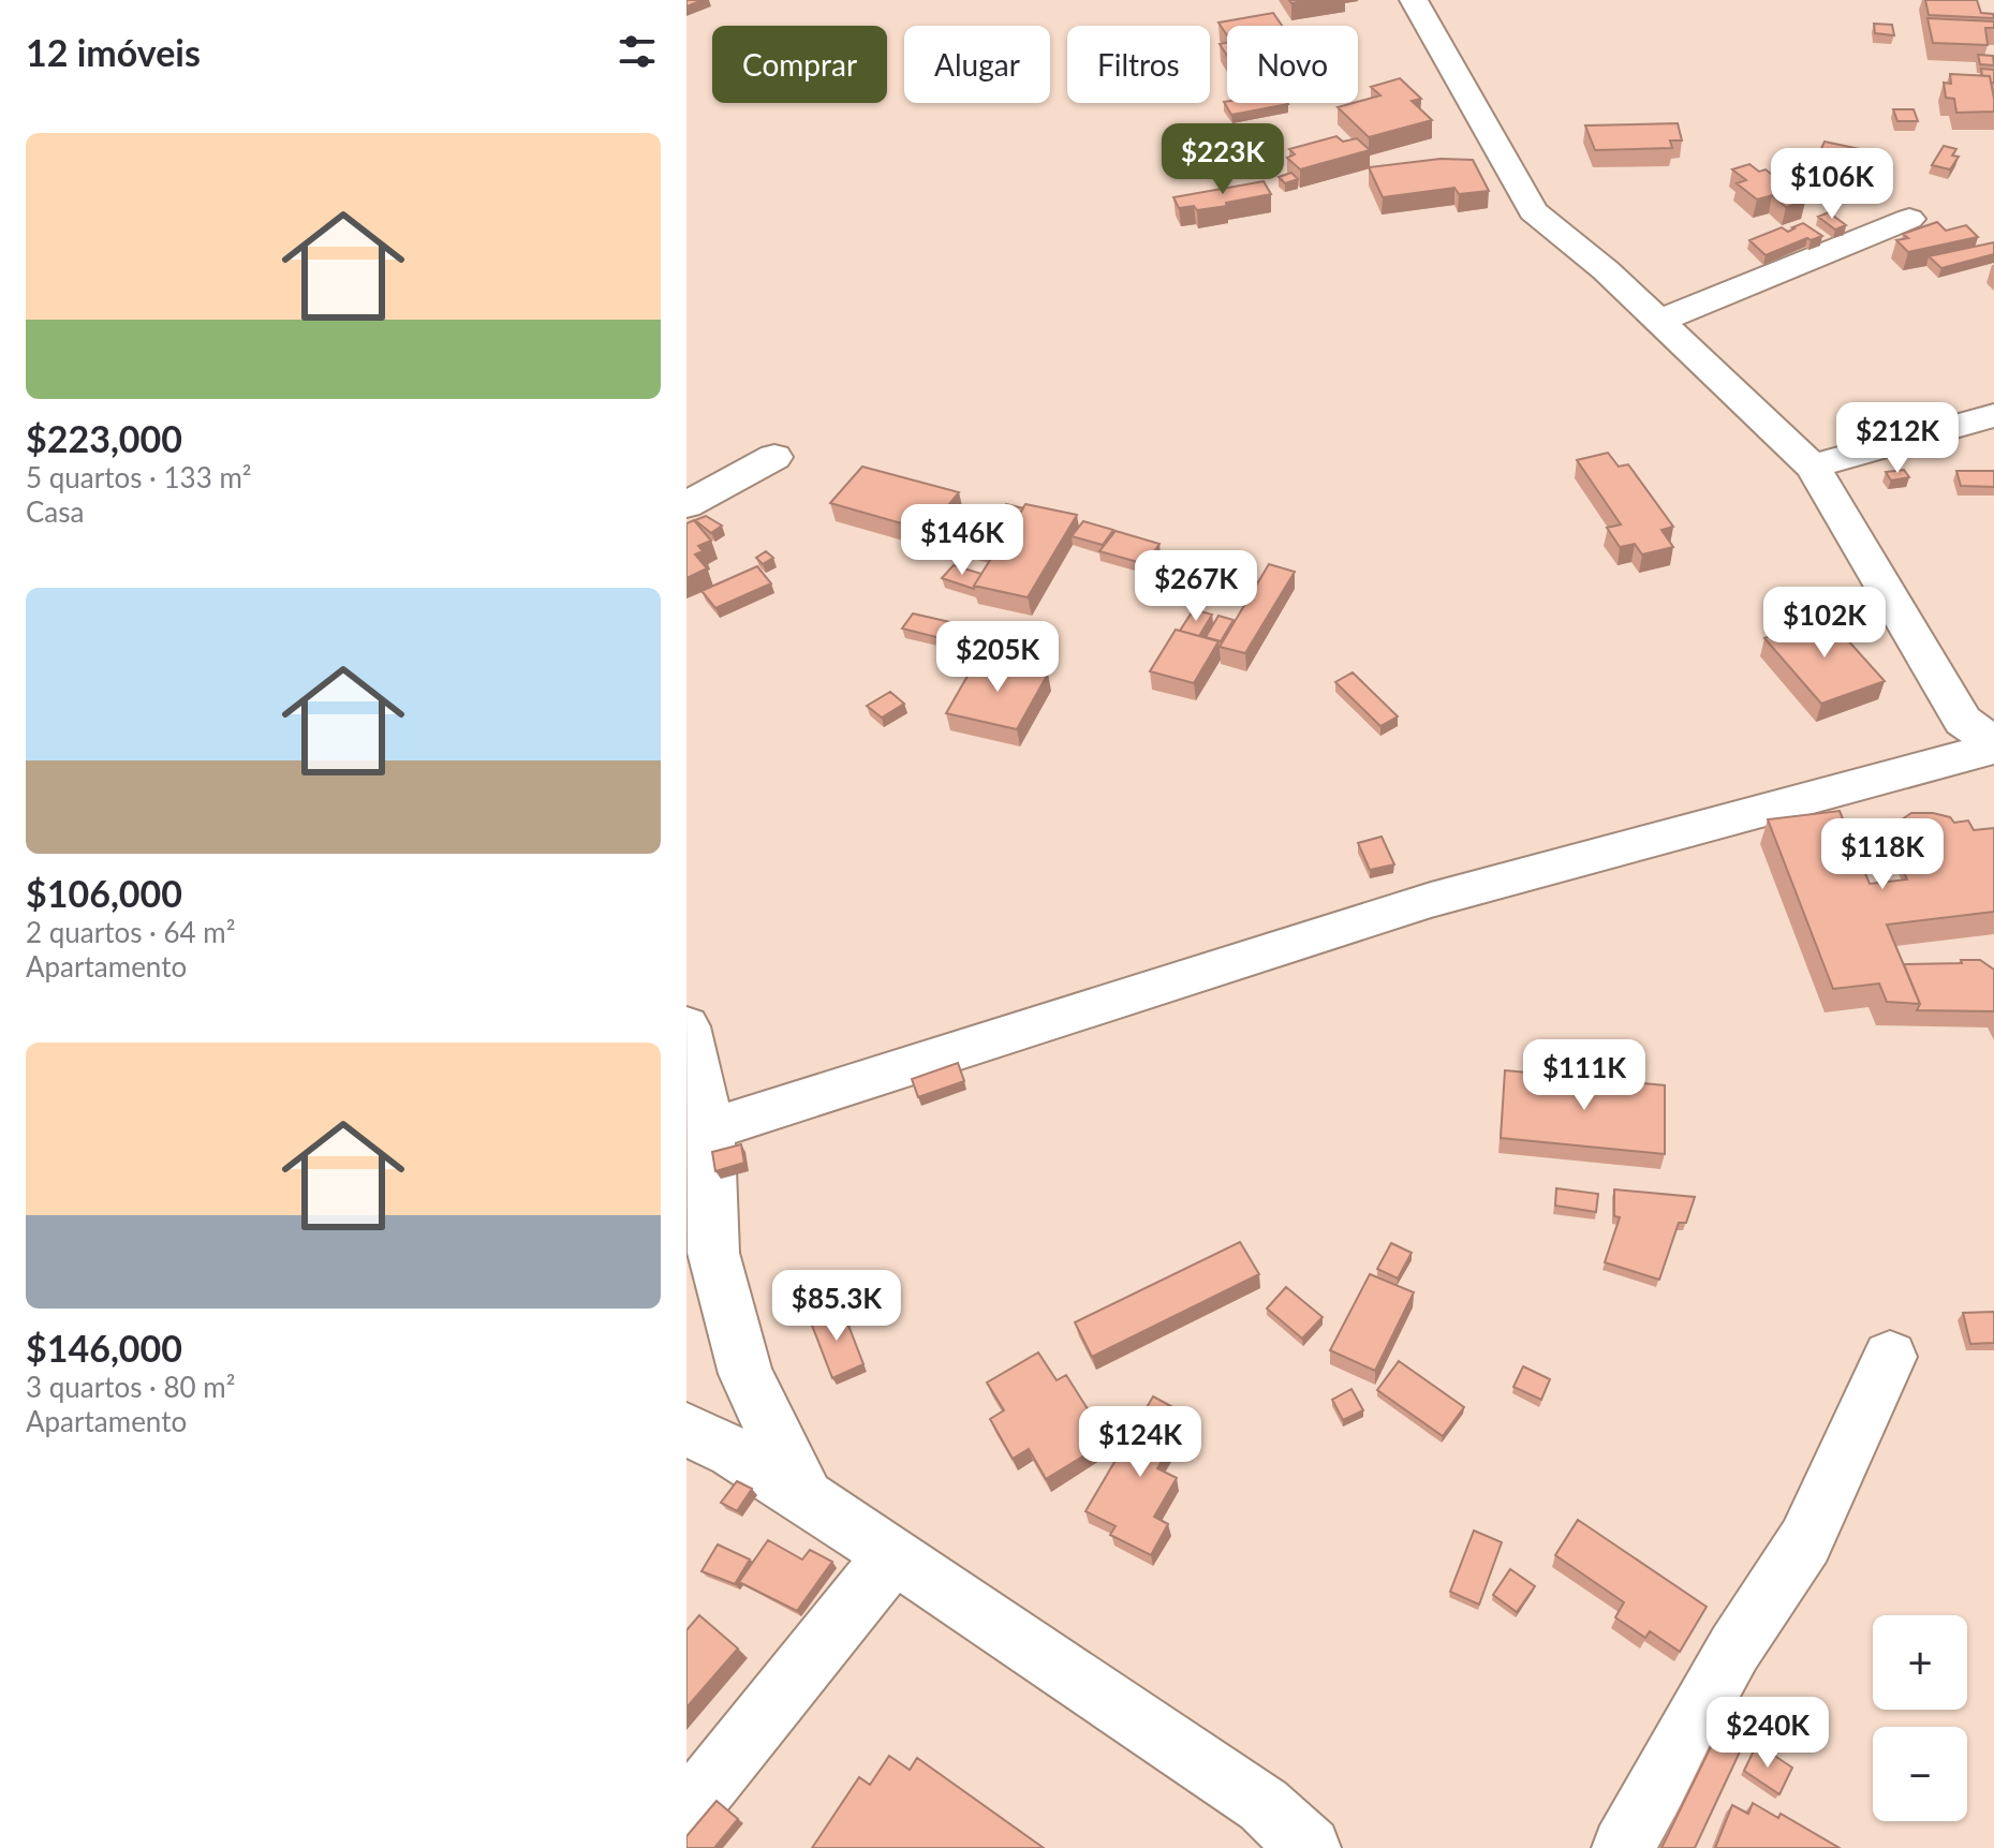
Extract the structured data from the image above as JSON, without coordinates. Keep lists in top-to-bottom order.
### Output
{
  "page": {
    "heading": "12 imóveis",
    "chip": [
      "Comprar",
      "Alugar",
      "Filtros",
      "Novo"
    ],
    "list": [
      {
        "name": "$223,000",
        "note": "5 quartos · 133 m² · Casa"
      },
      {
        "name": "$106,000",
        "note": "2 quartos · 64 m² · Apartamento"
      },
      {
        "name": "$146,000",
        "note": "3 quartos · 80 m² · Apartamento"
      }
    ],
    "price": [
      "$223K",
      "$106K",
      "$212K",
      "$146K",
      "$267K",
      "$102K",
      "$205K",
      "$118K",
      "$111K",
      "$85.3K",
      "$124K",
      "$240K"
    ],
    "map_buttons": ["+", "−"]
  }
}
